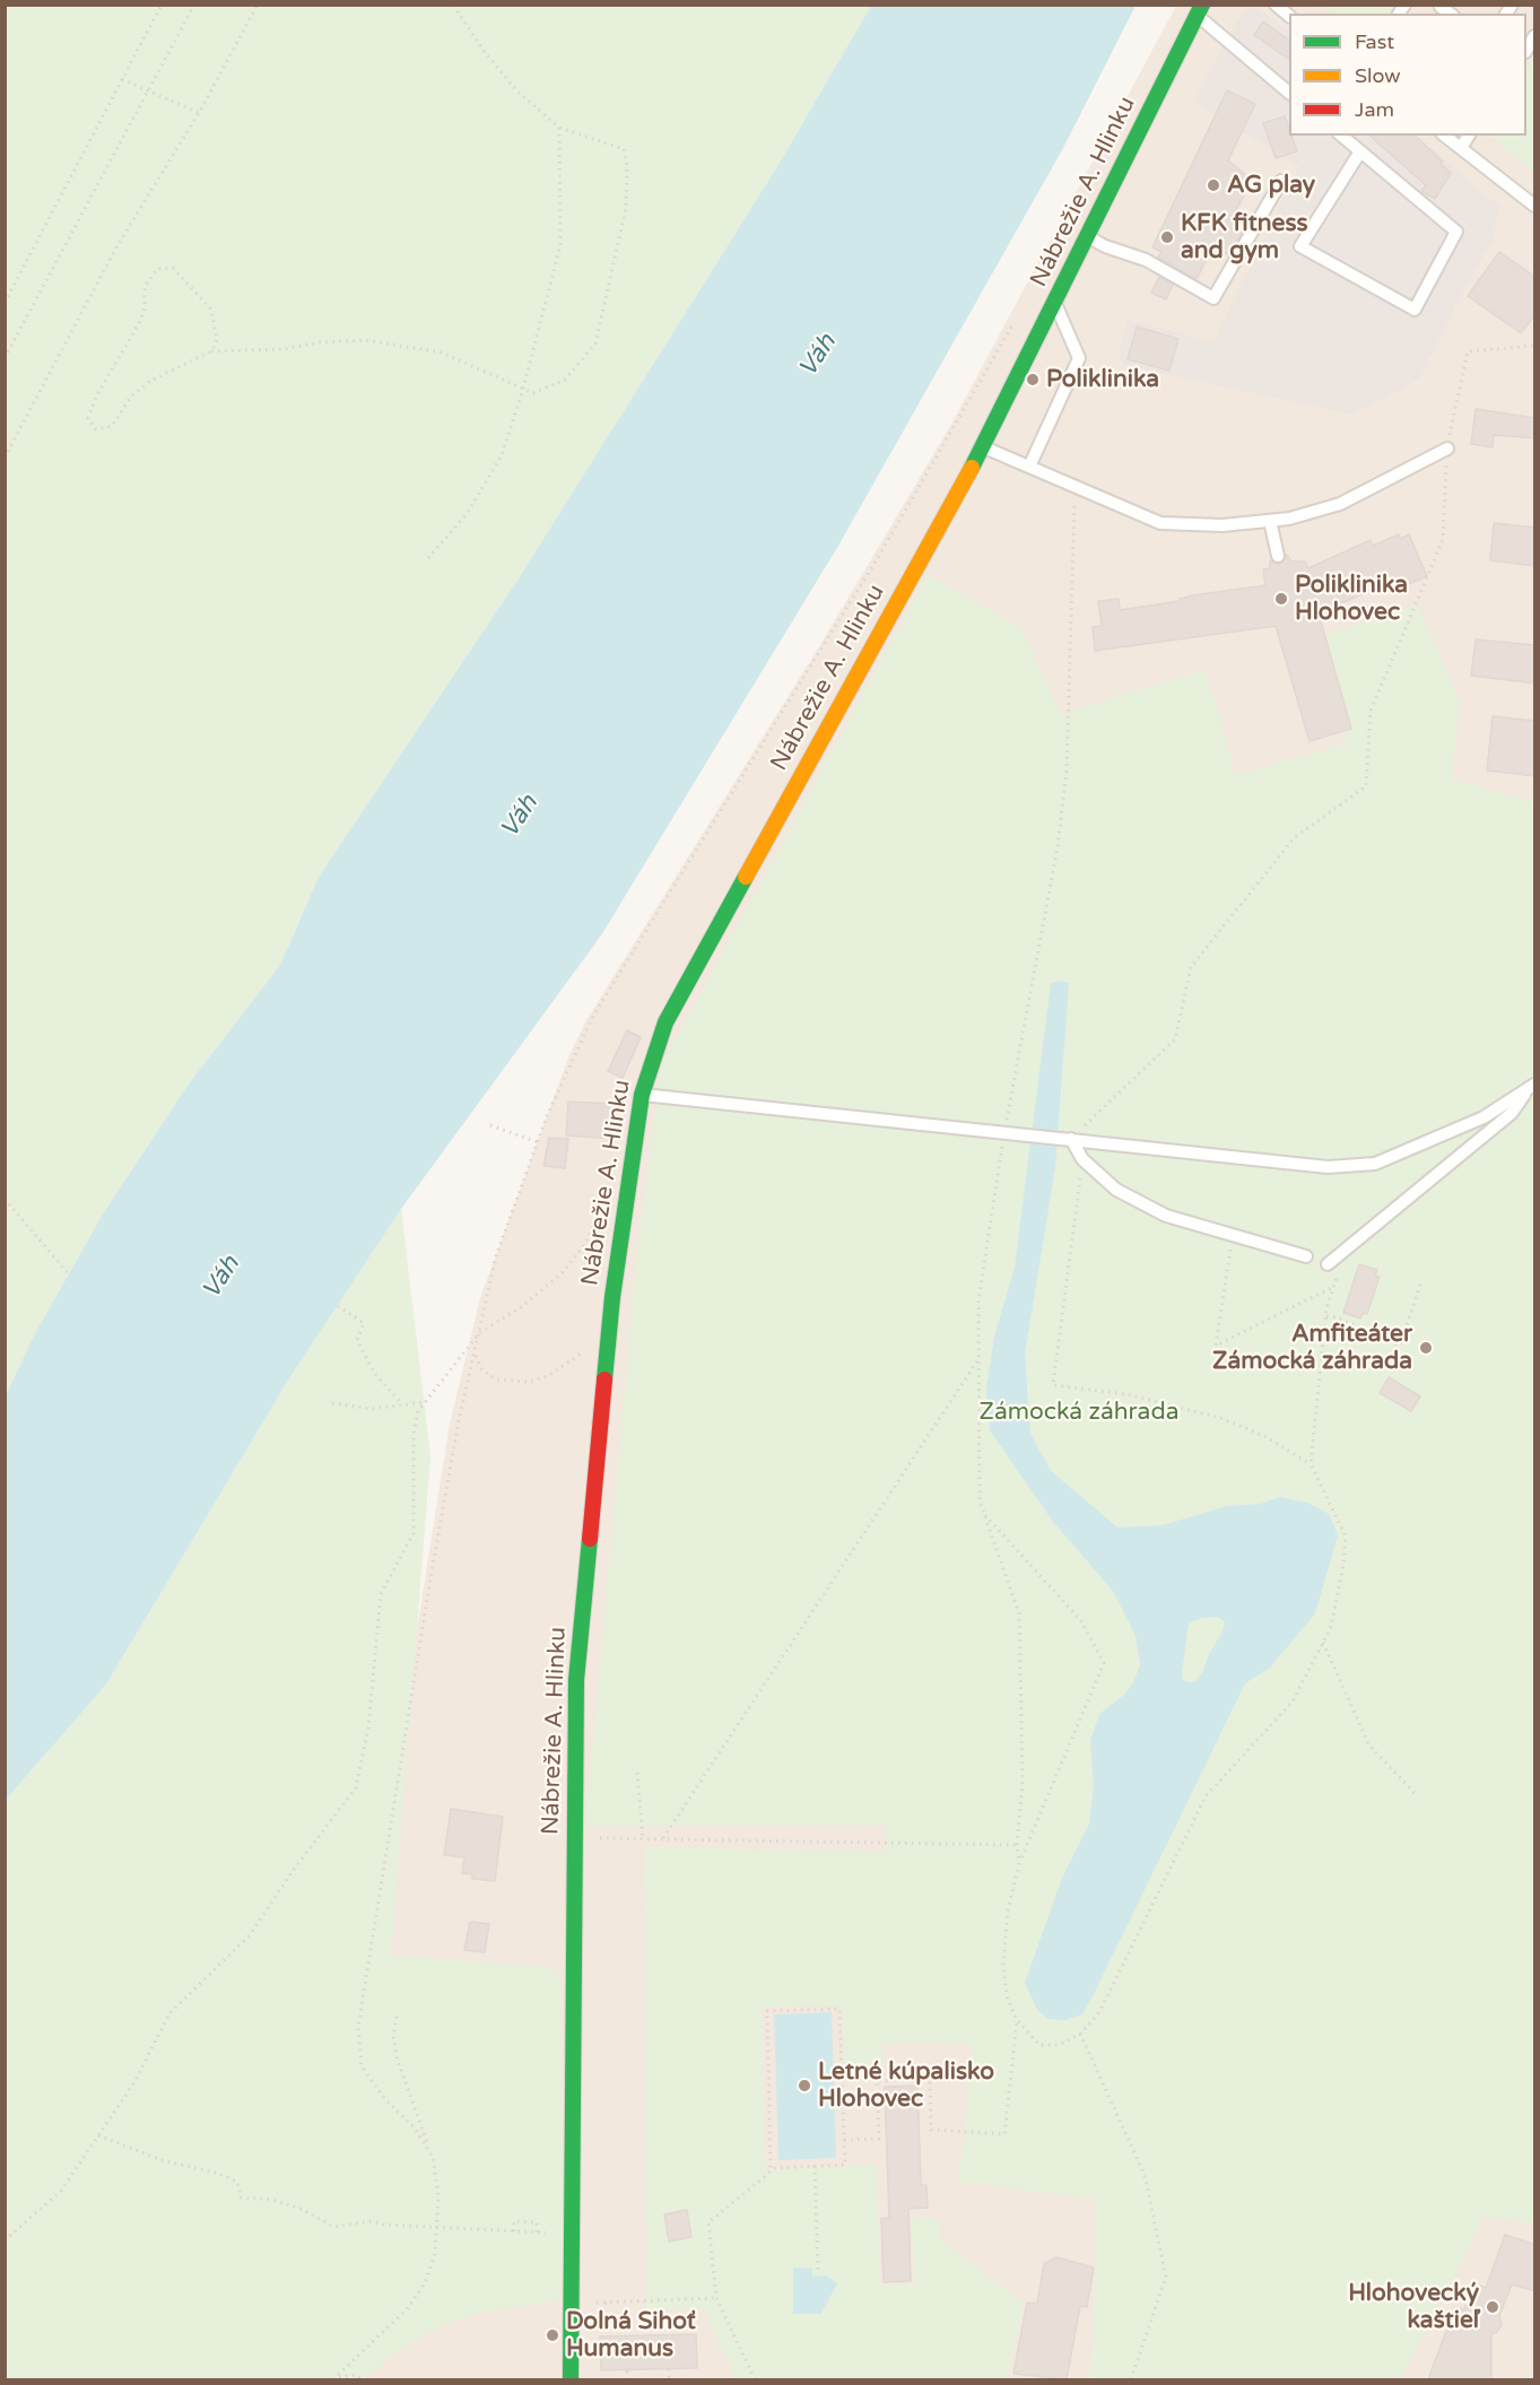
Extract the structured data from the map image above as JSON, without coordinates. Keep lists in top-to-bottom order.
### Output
{
  "streets": {
    "street": ["Nábrežie A. Hlinku"]
  },
  "water": ["Váh"],
  "parks": ["Zámocká záhrada"],
  "places": [
    "AG play",
    "KFK fitness and gym",
    "Poliklinika",
    "Poliklinika Hlohovec",
    "Amfiteáter Zámocká záhrada",
    "Letné kúpalisko Hlohovec",
    "Hlohovecký kaštieľ",
    "Dolná Sihoť Humanus"
  ],
  "legend": ["Fast", "Slow", "Jam"]
}
